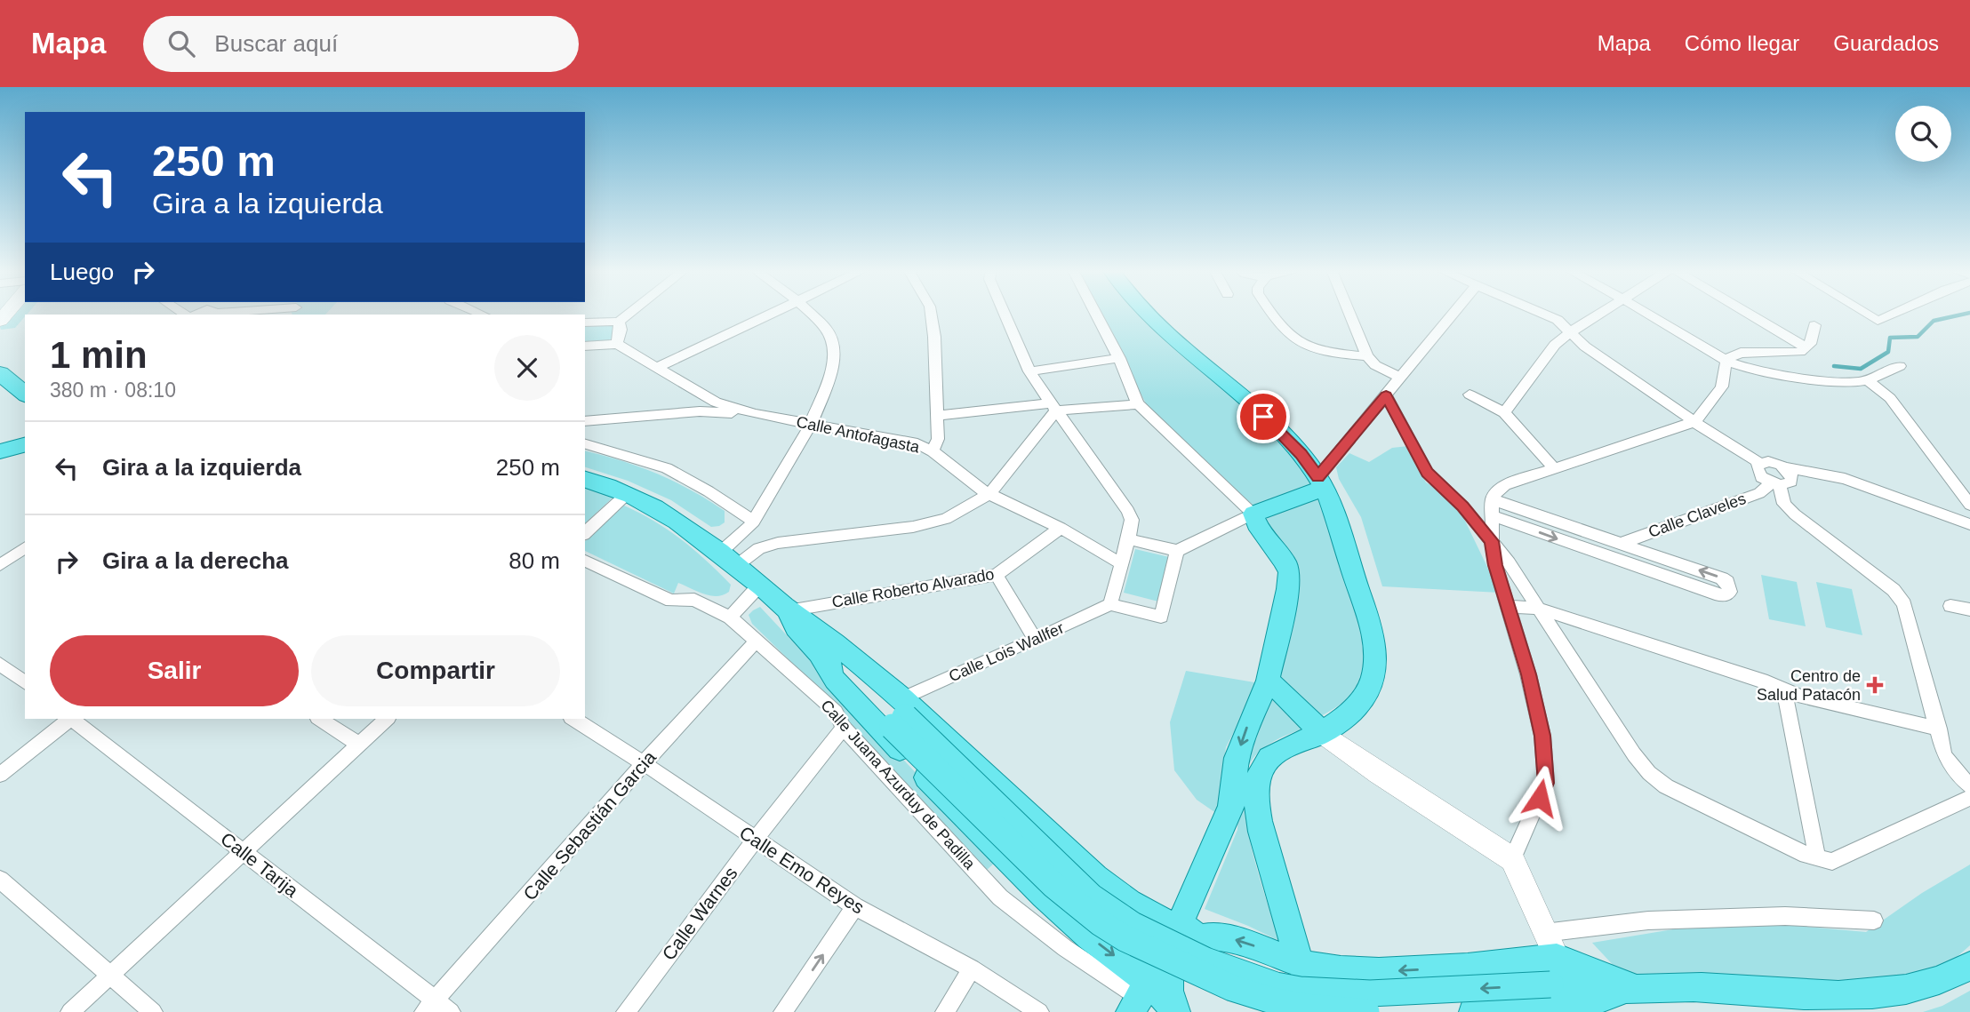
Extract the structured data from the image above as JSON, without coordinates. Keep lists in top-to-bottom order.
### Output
{
  "streets": {
    "street": [
      "Calle Antofagasta",
      "Calle Claveles",
      "Calle Roberto Alvarado",
      "Calle Lois Wallfer",
      "Calle Juana Azurduy de Padilla",
      "Calle Sebastián Garcia",
      "Calle Tarija",
      "Calle Emo Reyes",
      "Calle Warnes"
    ]
  },
  "crossings": [
    ["Calle Antofagasta", "Calle Roberto Alvarado"],
    ["Calle Juana Azurduy de Padilla", "Calle Sebastián Garcia"],
    ["Calle Juana Azurduy de Padilla", "Calle Warnes"],
    ["Calle Sebastián Garcia", "Calle Tarija"],
    ["Calle Sebastián Garcia", "Calle Emo Reyes"],
    ["Calle Emo Reyes", "Calle Warnes"]
  ],
  "places": {
    "health": ["Centro de Salud Patacón"]
  },
  "page": {
    "header": "Mapa",
    "search": "Buscar aquí",
    "nav": ["Mapa", "Cómo llegar", "Guardados"],
    "turn": ["250 m", "Gira a la izquierda"],
    "then": "Luego",
    "heading": ["1 min", "380 m · 08:10"],
    "list": [
      {
        "name": "Gira a la izquierda",
        "value": "250 m"
      },
      {
        "name": "Gira a la derecha",
        "value": "80 m"
      }
    ],
    "buttons": ["Salir", "Compartir"]
  }
}
